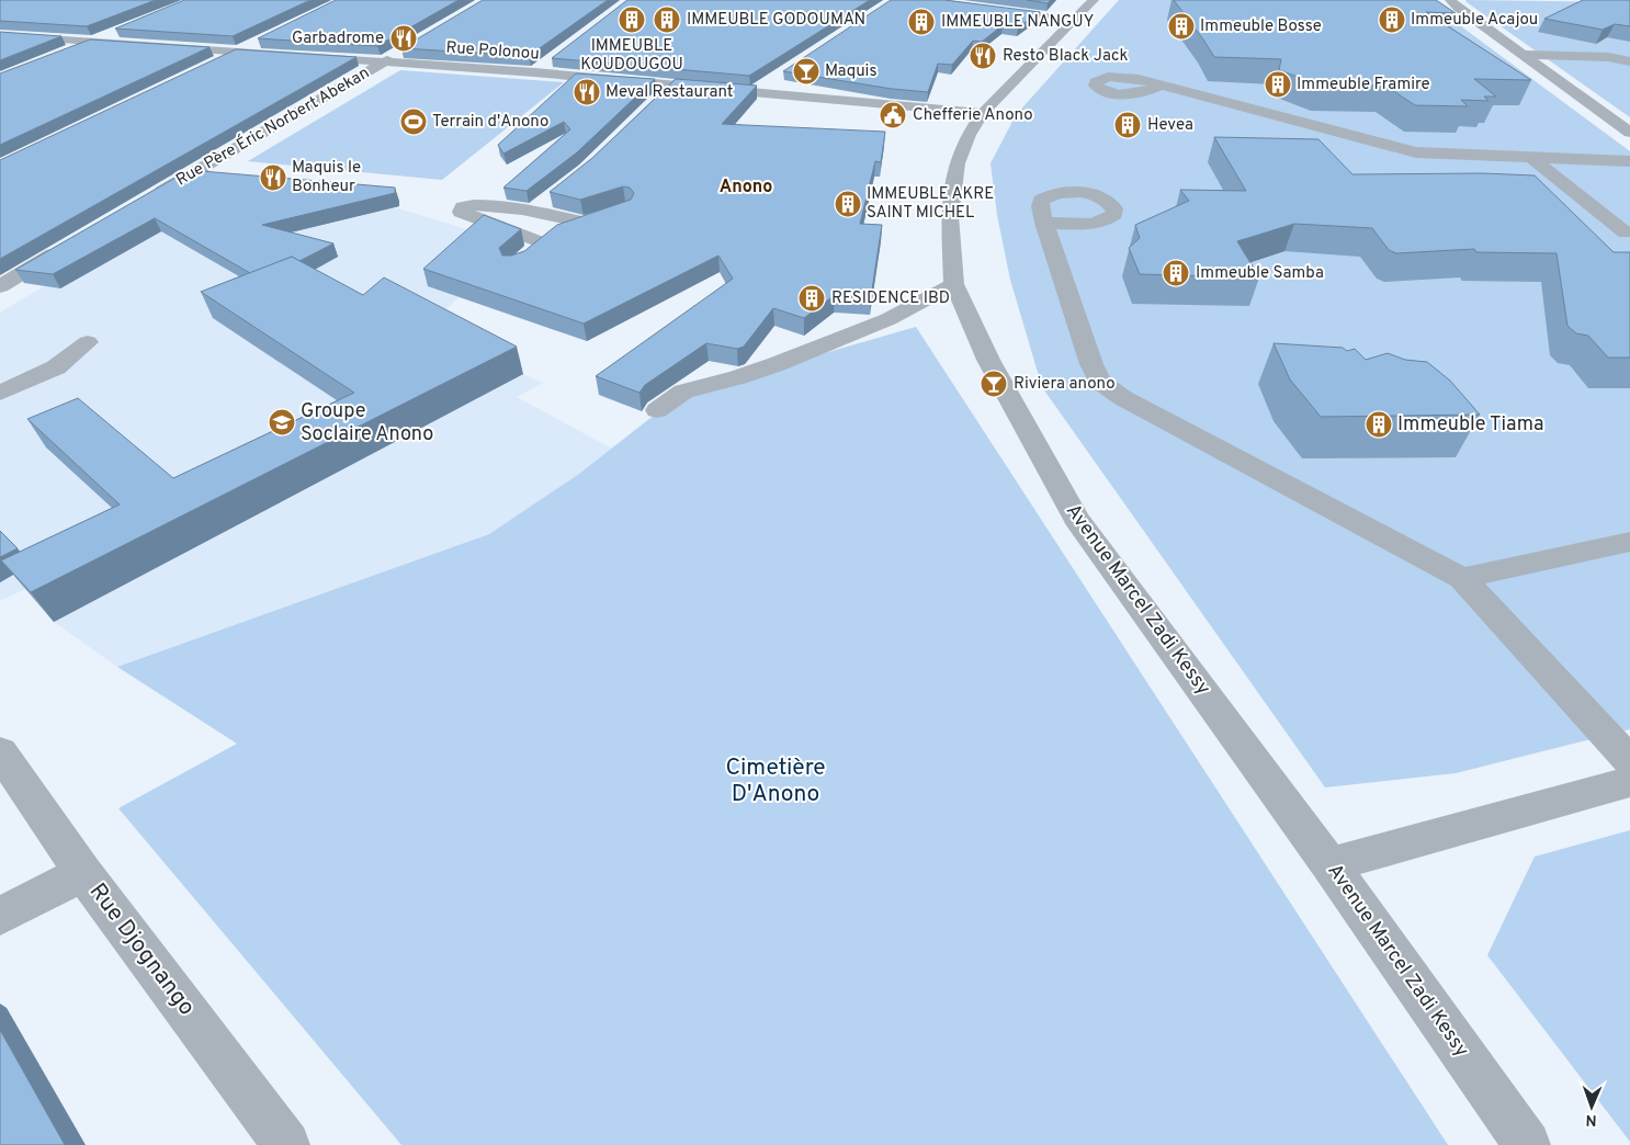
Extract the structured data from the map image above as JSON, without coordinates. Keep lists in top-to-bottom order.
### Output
{
  "streets": {
    "street": [
      "Rue Polonou",
      "Rue Père Éric Norbert Abekan",
      "Avenue Marcel Zadi Kessy",
      "Rue Djognango"
    ]
  },
  "crossings": [
    ["Rue Polonou", "Rue Père Éric Norbert Abekan"],
    ["Rue Polonou", "Avenue Marcel Zadi Kessy"]
  ],
  "districts": ["Anono"],
  "parks": ["Cimetière D'Anono"],
  "places": {
    "building": [
      "IMMEUBLE KOUDOUGOU",
      "IMMEUBLE GODOUMAN",
      "Immeuble Acajou",
      "IMMEUBLE NANGUY",
      "Immeuble Bosse",
      "Immeuble Framire",
      "Hevea",
      "IMMEUBLE AKRE SAINT MICHEL",
      "Immeuble Samba",
      "RESIDENCE IBD",
      "Immeuble Tiama"
    ],
    "restaurant": [
      "Garbadrome",
      "Resto Black Jack",
      "Meval Restaurant",
      "Maquis le Bonheur"
    ],
    "bar": ["Maquis", "Riviera anono"],
    "public building": ["Chefferie Anono"],
    "sports": ["Terrain d'Anono"],
    "school or university": ["Groupe Soclaire Anono"]
  },
  "north": "bottom"
}
